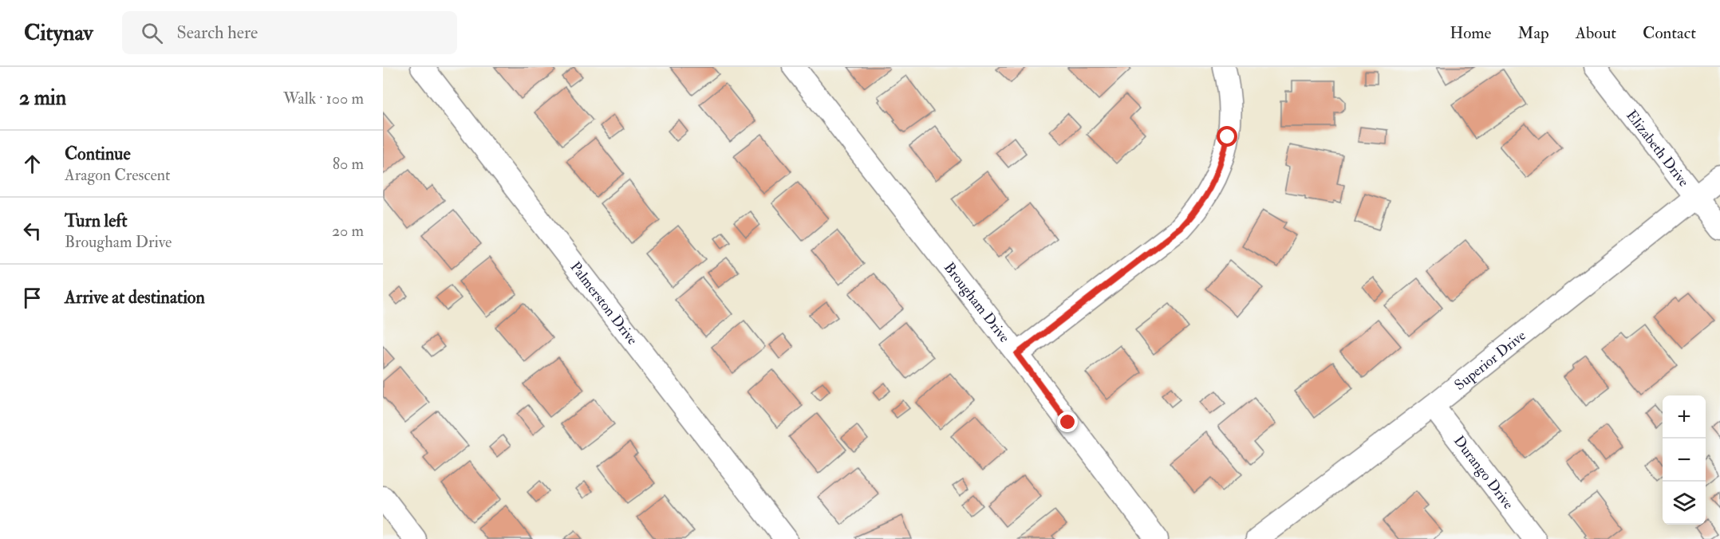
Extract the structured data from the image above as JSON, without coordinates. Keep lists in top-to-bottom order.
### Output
{
  "streets": {
    "street": [
      "Elizabeth Drive",
      "Brougham Drive",
      "Palmerston Drive",
      "Superior Drive",
      "Durango Drive"
    ]
  },
  "crossings": [
    ["Elizabeth Drive", "Superior Drive"],
    ["Superior Drive", "Durango Drive"]
  ],
  "page": {
    "header": "Citynav",
    "search": "Search here",
    "nav": [
      "Home",
      "Map",
      "About",
      "Contact"
    ],
    "heading": ["2 min", "Walk · 100 m"],
    "list": [
      ["Continue", "Aragon Crescent", "80 m"],
      ["Turn left", "Brougham Drive", "20 m"],
      "Arrive at destination"
    ],
    "map_buttons": ["+", "−"]
  }
}
